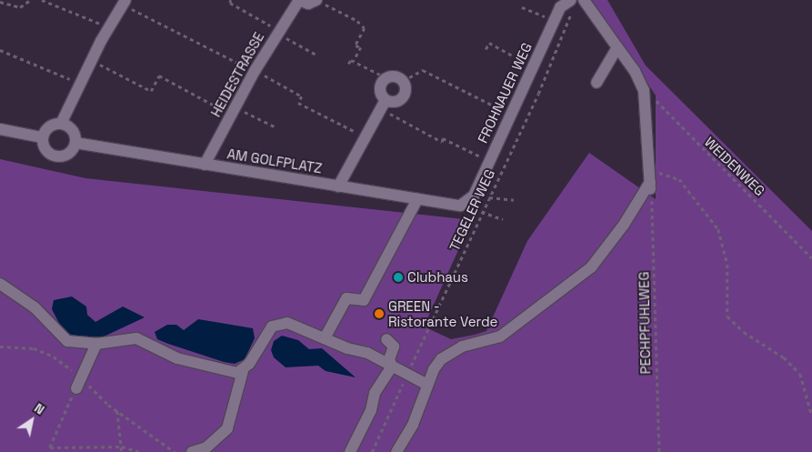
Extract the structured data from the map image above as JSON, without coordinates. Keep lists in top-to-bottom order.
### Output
{
  "streets": {
    "street": ["HEIDESTRASSE", "FROHNAUER WEG", "AM GOLFPLATZ"],
    "path": ["WEIDENWEG", "TEGELER WEG", "PECHPFUHLWEG"]
  },
  "crossings": [
    ["HEIDESTRASSE", "AM GOLFPLATZ"],
    ["FROHNAUER WEG", "AM GOLFPLATZ"],
    ["FROHNAUER WEG", "TEGELER WEG"]
  ],
  "places": ["Clubhaus", "GREEN - Ristorante Verde"],
  "north": "top right"
}
